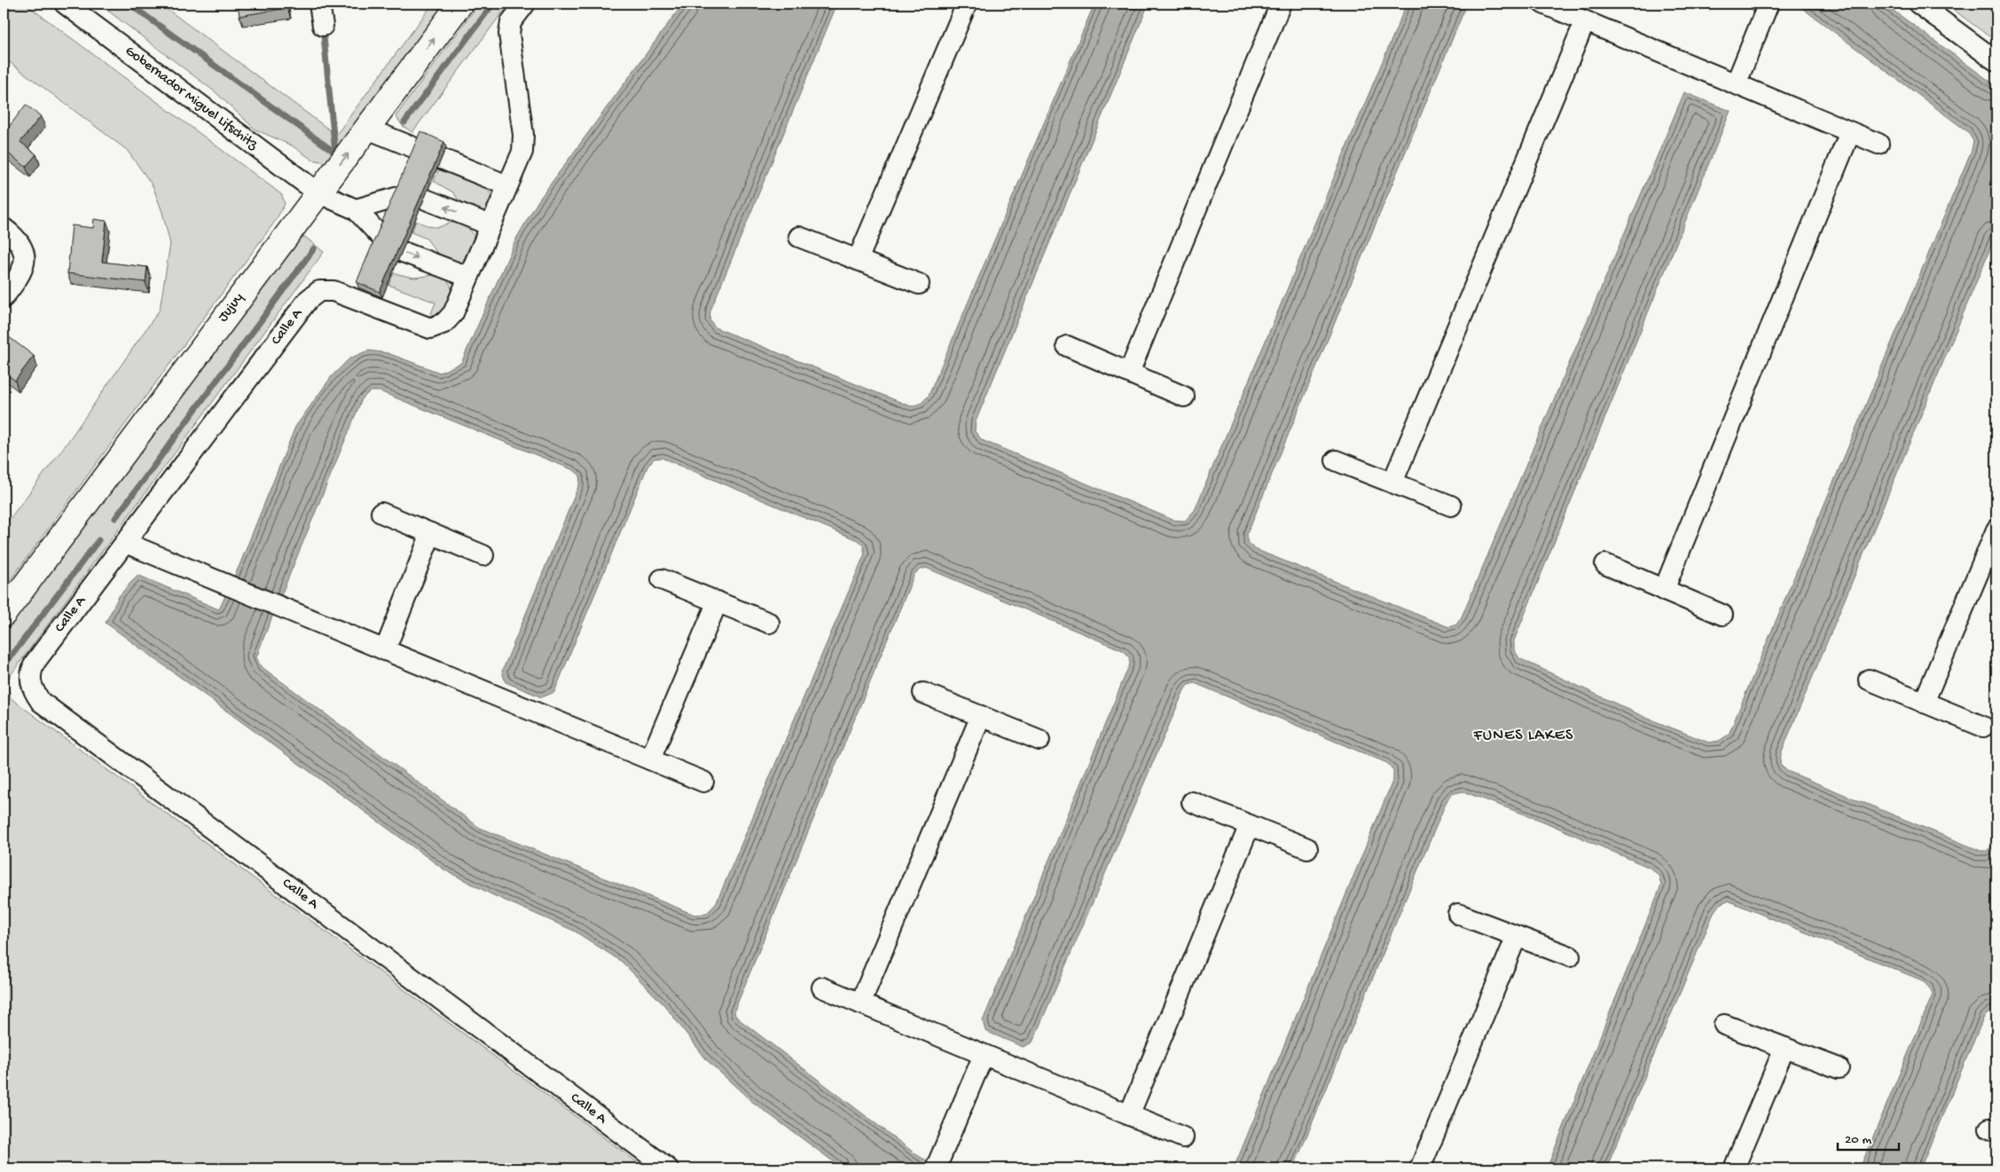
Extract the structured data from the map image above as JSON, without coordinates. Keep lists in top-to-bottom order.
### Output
{
  "streets": {
    "street": ["Gobernador Miguel Lifschitz", "Jujuy", "Calle A"]
  },
  "crossings": [
    ["Gobernador Miguel Lifschitz", "Jujuy"]
  ],
  "districts": ["FUNES LAKES"],
  "scale_bar": "20 m"
}
